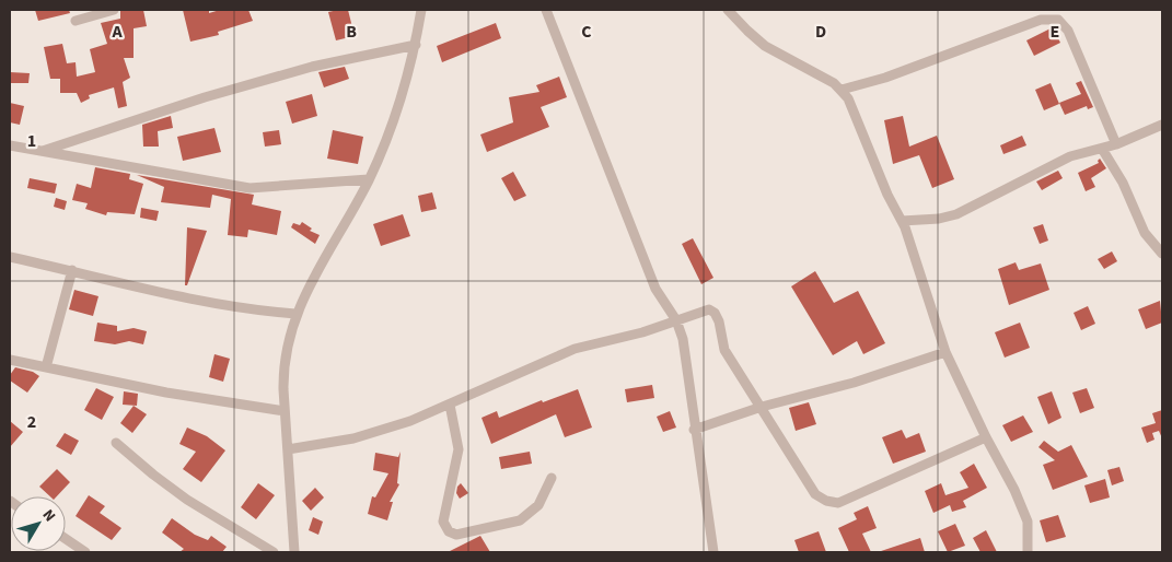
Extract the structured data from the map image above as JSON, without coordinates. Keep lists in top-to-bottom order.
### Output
{
  "north": "top right",
  "grid": {
    "columns": [
      "A",
      "B",
      "C",
      "D",
      "E"
    ],
    "rows": ["1", "2"]
  }
}
